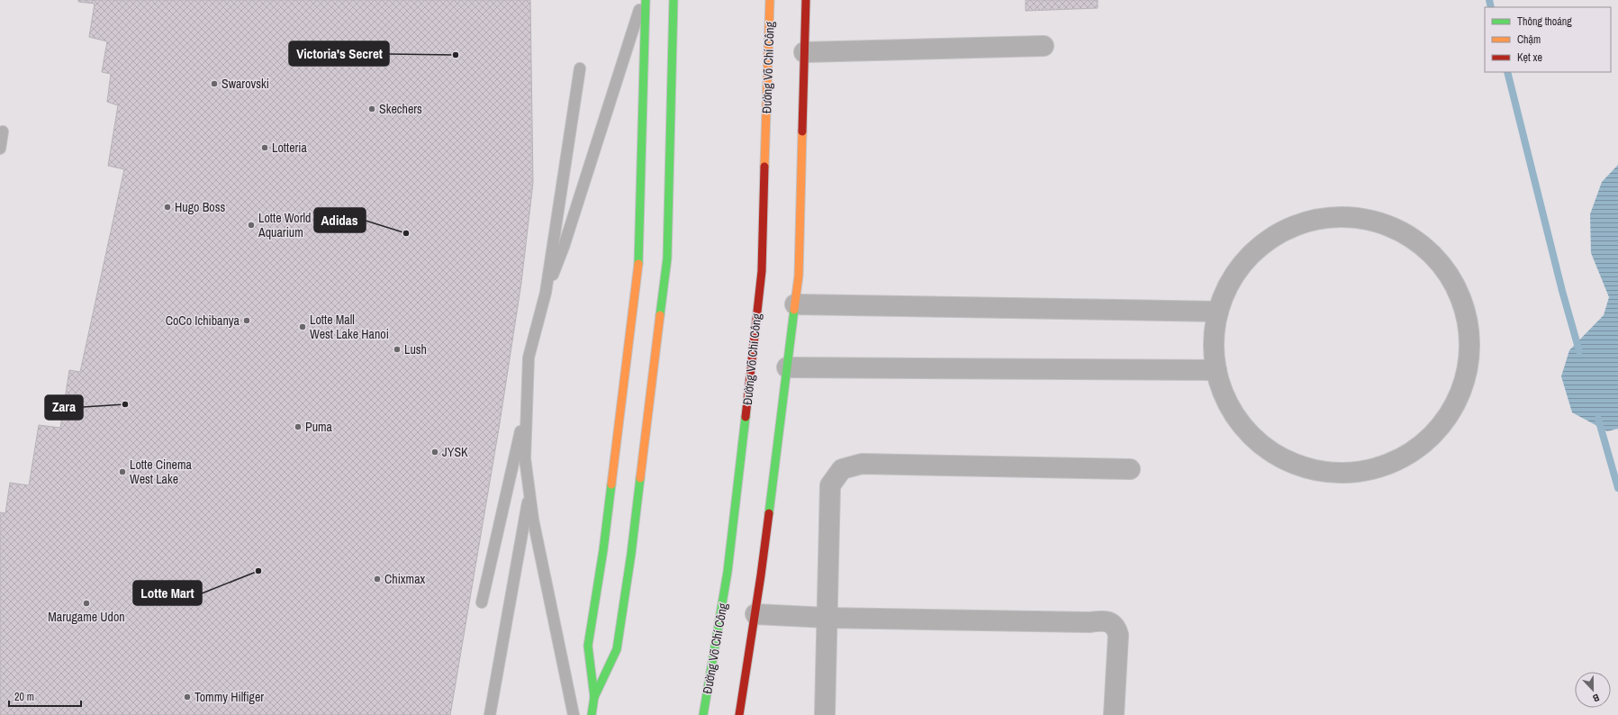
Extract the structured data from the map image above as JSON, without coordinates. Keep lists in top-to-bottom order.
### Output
{
  "streets": {
    "main road": ["Đường Võ Chí Công"]
  },
  "places": [
    "Victoria's Secret",
    "Swarovski",
    "Skechers",
    "Lotteria",
    "Hugo Boss",
    "Lotte World Aquarium",
    "Adidas",
    "CoCo Ichibanya",
    "Lotte Mall West Lake Hanoi",
    "Lush",
    "Zara",
    "Puma",
    "JYSK",
    "Lotte Cinema West Lake",
    "Lotte Mart",
    "Chixmax",
    "Marugame Udon",
    "Tommy Hilfiger"
  ],
  "legend": ["Thông thoáng", "Chậm", "Kẹt xe"],
  "scale_bar": "20 m",
  "north": "bottom"
}
